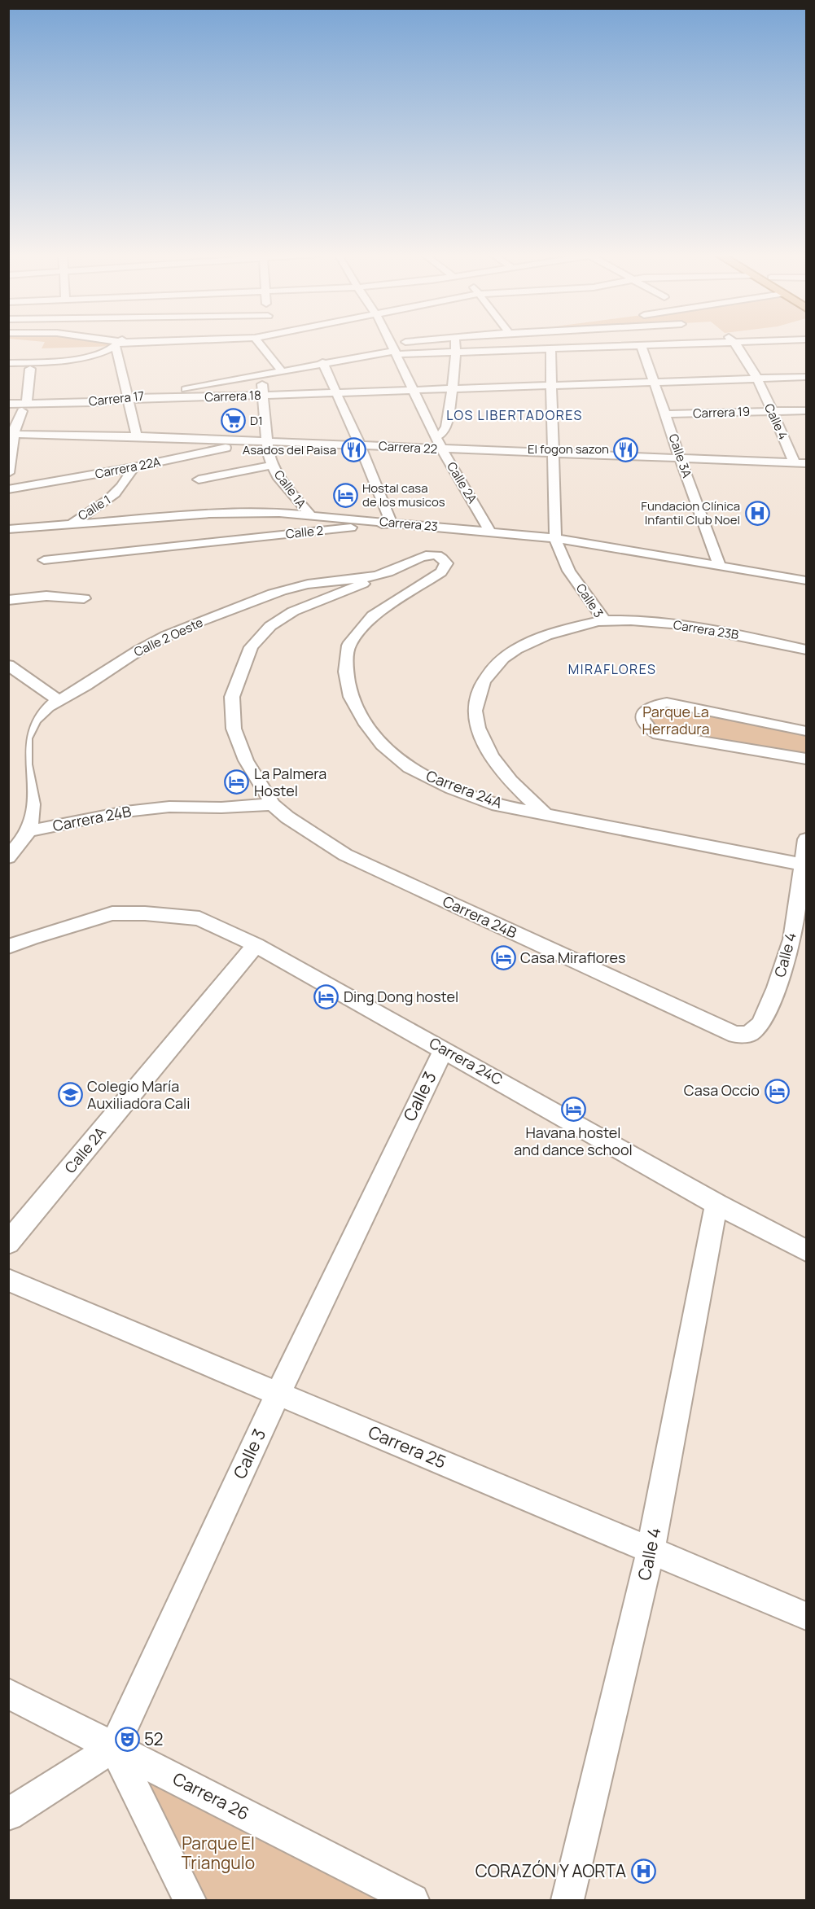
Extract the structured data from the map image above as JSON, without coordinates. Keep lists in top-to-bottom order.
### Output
{
  "streets": {
    "street": [
      "Carrera 18",
      "Carrera 17",
      "Carrera 19",
      "Calle 4",
      "Carrera 22",
      "Calle 3A",
      "Carrera 22A",
      "Calle 2A",
      "Calle 1A",
      "Calle 1",
      "Carrera 23",
      "Calle 2",
      "Calle 3",
      "Carrera 23B",
      "Calle 2 Oeste",
      "Carrera 24A",
      "Carrera 24B",
      "Carrera 24C",
      "Carrera 25",
      "Carrera 26"
    ]
  },
  "crossings": [
    ["Carrera 18", "Carrera 17"],
    ["Carrera 18", "Calle 4"],
    ["Carrera 18", "Calle 3A"],
    ["Carrera 18", "Calle 2A"],
    ["Carrera 18", "Calle 1A"],
    ["Carrera 18", "Calle 3"],
    ["Carrera 17", "Calle 2A"],
    ["Carrera 17", "Calle 1A"],
    ["Carrera 17", "Calle 3"],
    ["Carrera 19", "Calle 4"],
    ["Carrera 19", "Calle 3A"],
    ["Calle 4", "Carrera 22"],
    ["Calle 4", "Carrera 24A"],
    ["Calle 4", "Carrera 24B"],
    ["Calle 4", "Carrera 24C"],
    ["Calle 4", "Carrera 25"],
    ["Carrera 22", "Calle 3A"],
    ["Carrera 22", "Carrera 22A"],
    ["Carrera 22", "Calle 2A"],
    ["Carrera 22", "Calle 1A"],
    ["Carrera 22", "Calle 3"],
    ["Calle 3A", "Carrera 23"],
    ["Carrera 22A", "Calle 1"],
    ["Calle 2A", "Carrera 23"],
    ["Calle 2A", "Carrera 24C"],
    ["Calle 1A", "Carrera 23"],
    ["Calle 1", "Carrera 23"],
    ["Carrera 23", "Calle 2"],
    ["Carrera 23", "Calle 3"],
    ["Calle 3", "Carrera 23B"],
    ["Calle 3", "Carrera 24A"],
    ["Calle 3", "Carrera 24C"],
    ["Calle 3", "Carrera 25"],
    ["Calle 3", "Carrera 26"],
    ["Calle 2 Oeste", "Carrera 24A"],
    ["Calle 2 Oeste", "Carrera 24B"]
  ],
  "districts": ["LOS LIBERTADORES", "MIRAFLORES"],
  "parks": ["Parque La Herradura", "Parque El Triangulo"],
  "places": {
    "supermarket": ["D1"],
    "restaurant": ["El fogon sazon", "Asados del Paisa"],
    "hotel": [
      "Hostal casa de los musicos",
      "La Palmera Hostel",
      "Casa Miraflores",
      "Ding Dong hostel",
      "Casa Occio",
      "Havana hostel and dance school"
    ],
    "hospital": ["Fundacion Clínica Infantil Club Noel", "CORAZÓN Y AORTA"],
    "school or university": ["Colegio María Auxiliadora Cali"],
    "theatre": ["52"]
  }
}
